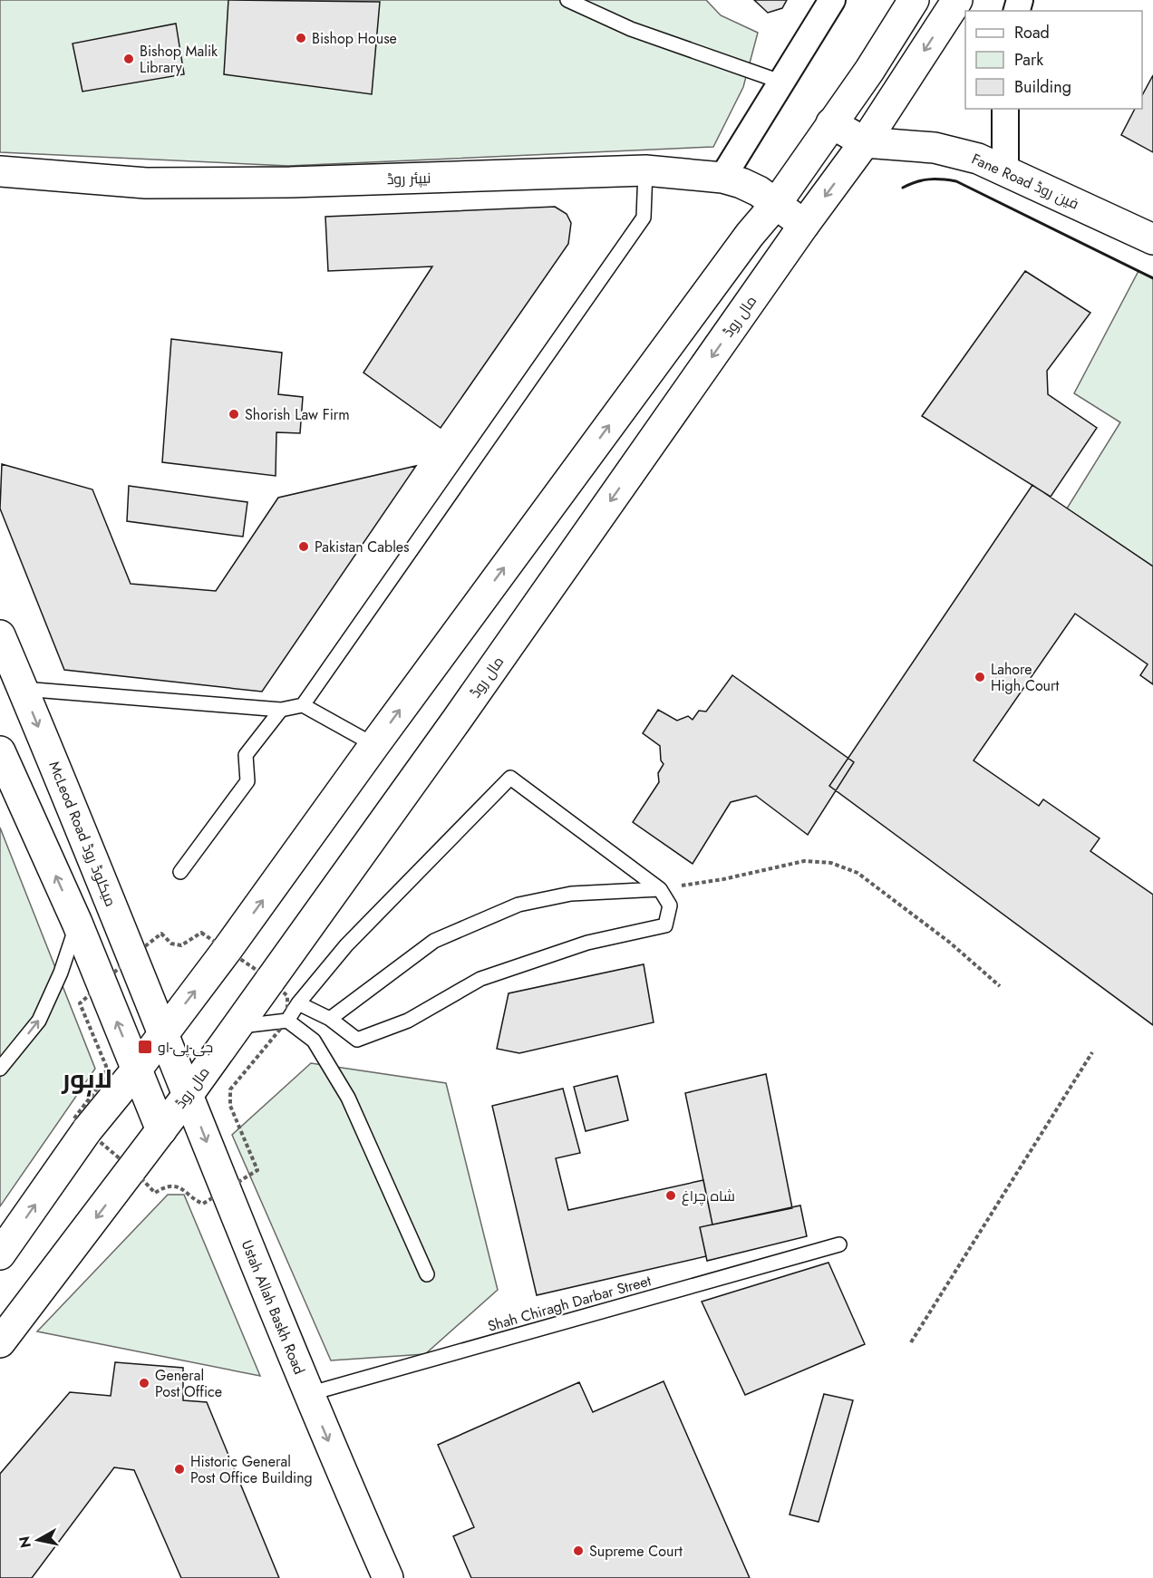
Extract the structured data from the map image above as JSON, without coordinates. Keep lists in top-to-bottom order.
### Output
{
  "streets": {
    "main road": [
      "نیپئر روڈ",
      "Fane Road فین روڈ",
      "مال روڈ",
      "McLeod Road میکلوڈ روڈ",
      "Ustah Allah Baskh Road"
    ],
    "lane": ["Shah Chiragh Darbar Street"]
  },
  "crossings": [
    ["نیپئر روڈ", "مال روڈ"],
    ["Fane Road فین روڈ", "مال روڈ"],
    ["مال روڈ", "Ustah Allah Baskh Road"],
    ["McLeod Road میکلوڈ روڈ", "Ustah Allah Baskh Road"],
    ["Shah Chiragh Darbar Street", "Ustah Allah Baskh Road"]
  ],
  "one_way": ["Ustah Allah Baskh Road"],
  "districts": ["لاہور"],
  "places": {
    "other": [
      "Bishop House",
      "Bishop Malik Library",
      "Shorish Law Firm",
      "Pakistan Cables",
      "Lahore High Court",
      "شاہ چراغ",
      "General Post Office",
      "Historic General Post Office Building",
      "Supreme Court"
    ],
    "transit": ["جی-پی-او"]
  },
  "legend": ["Road", "Park", "Building"],
  "north": "left"
}
